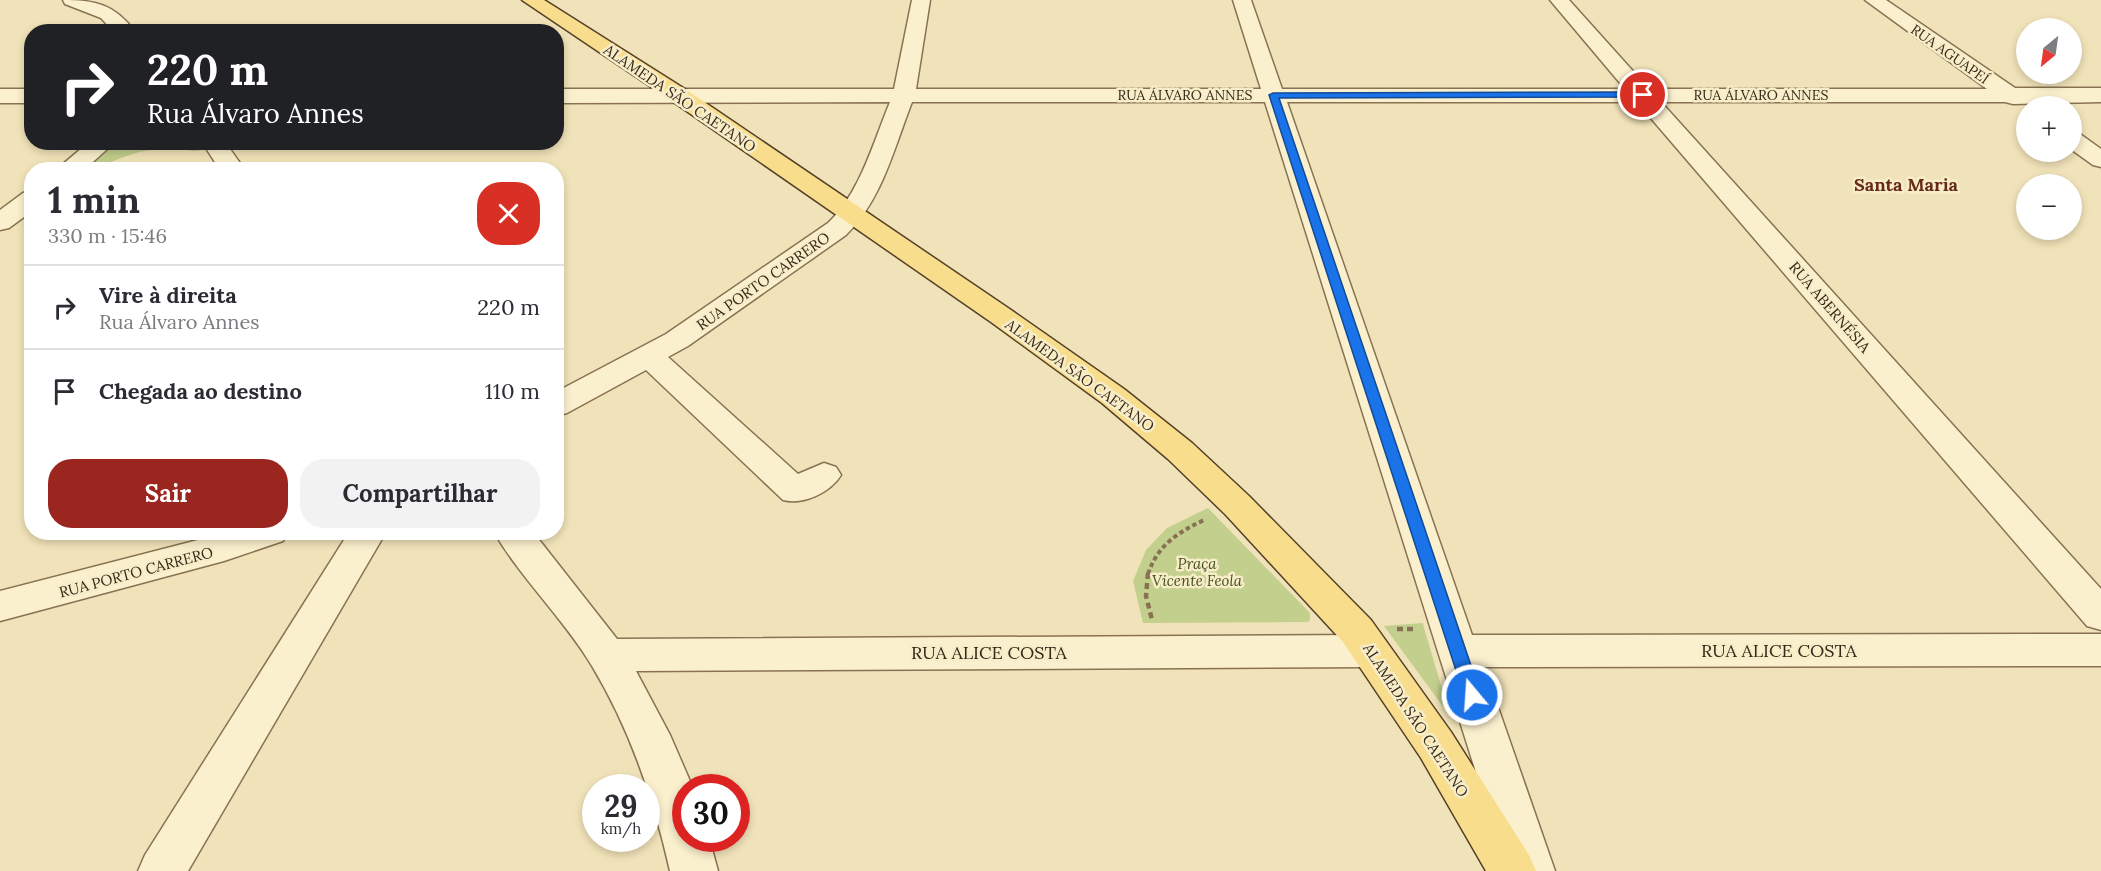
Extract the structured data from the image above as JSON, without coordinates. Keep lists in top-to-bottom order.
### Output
{
  "streets": {
    "main road": ["ALAMEDA SÃO CAETANO"],
    "street": [
      "RUA AGUAPEÍ",
      "RUA ÁLVARO ANNES",
      "RUA PORTO CARRERO",
      "RUA ABERNÉSIA",
      "RUA ALICE COSTA"
    ]
  },
  "crossings": [
    ["RUA ÁLVARO ANNES", "ALAMEDA SÃO CAETANO"],
    ["RUA ÁLVARO ANNES", "RUA PORTO CARRERO"],
    ["RUA ÁLVARO ANNES", "RUA ABERNÉSIA"],
    ["ALAMEDA SÃO CAETANO", "RUA PORTO CARRERO"],
    ["ALAMEDA SÃO CAETANO", "RUA ALICE COSTA"]
  ],
  "districts": ["Santa Maria"],
  "parks": ["Praça Vicente Feola"],
  "north": "bottom left",
  "page": {
    "map_buttons": ["+", "−"],
    "turn": ["220 m", "Rua Álvaro Annes"],
    "heading": ["1 min", "330 m · 15:46"],
    "list": [
      {
        "name": "Vire à direita",
        "note": "Rua Álvaro Annes",
        "value": "220 m"
      },
      {
        "name": "Chegada ao destino",
        "value": "110 m"
      }
    ],
    "buttons": ["Sair", "Compartilhar"],
    "speed": "29 km/h",
    "limit": "30"
  }
}
